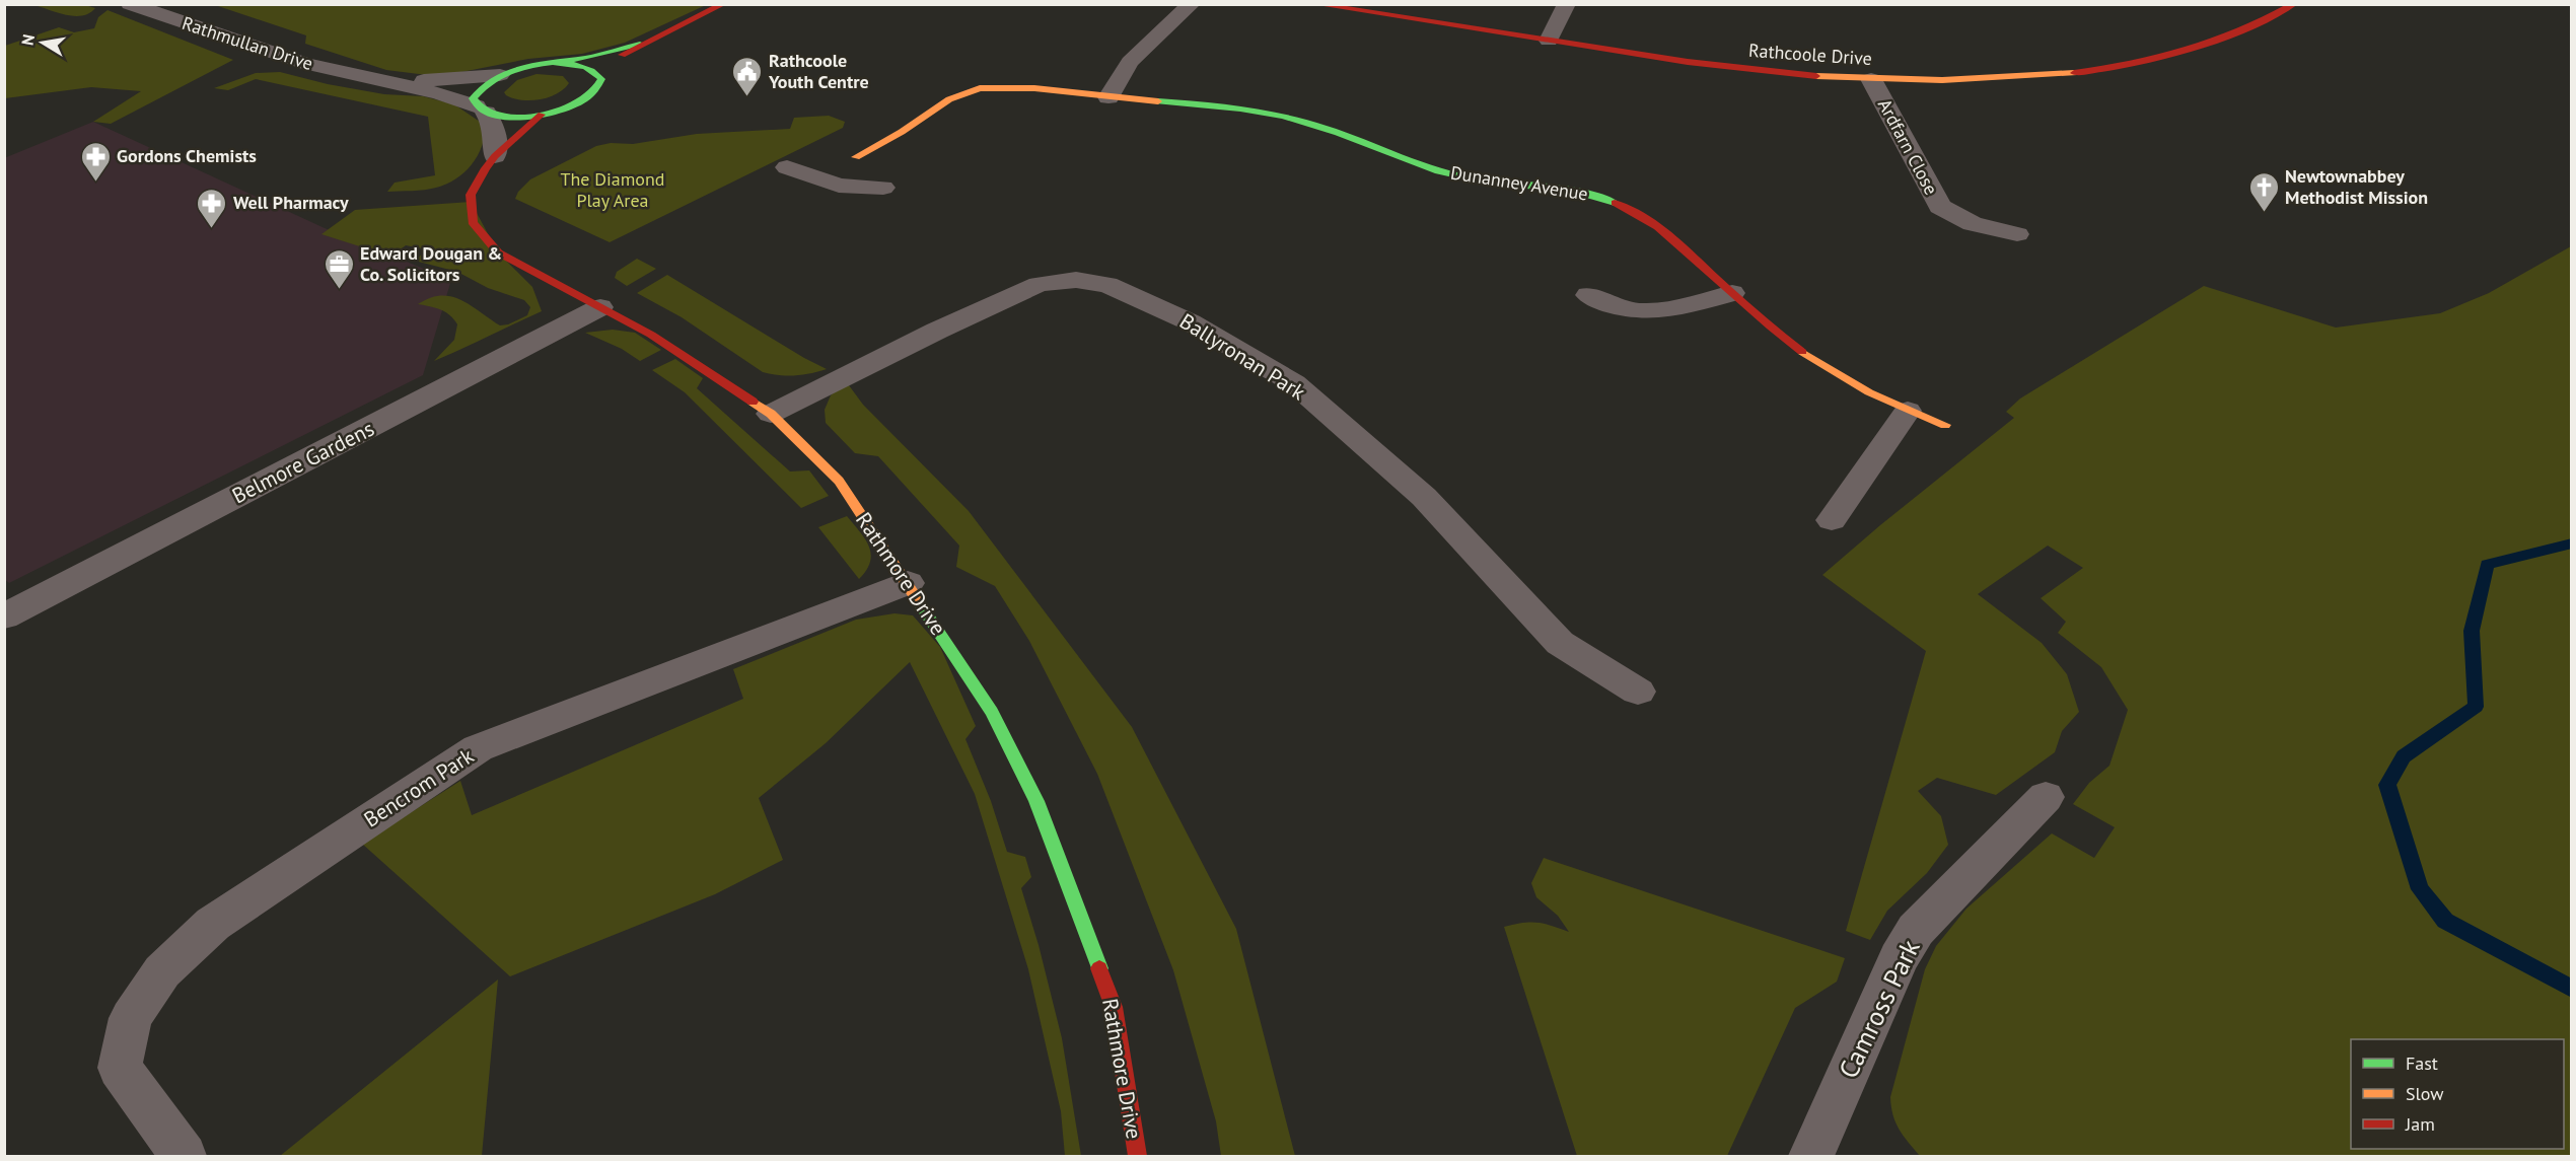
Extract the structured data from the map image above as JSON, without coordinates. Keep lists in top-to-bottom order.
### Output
{
  "streets": {
    "street": [
      "Rathmullan Drive",
      "Rathcoole Drive",
      "Ardfarn Close",
      "Dunanney Avenue",
      "Ballyronan Park",
      "Belmore Gardens",
      "Rathmore Drive",
      "Bencrom Park",
      "Camross Park"
    ]
  },
  "crossings": [
    ["Rathcoole Drive", "Ardfarn Close"],
    ["Ballyronan Park", "Rathmore Drive"],
    ["Belmore Gardens", "Rathmore Drive"],
    ["Rathmore Drive", "Bencrom Park"]
  ],
  "parks": ["The Diamond Play Area"],
  "places": {
    "public building": ["Rathcoole Youth Centre"],
    "pharmacy": ["Gordons Chemists", "Well Pharmacy"],
    "church": ["Newtownabbey Methodist Mission"],
    "office": ["Edward Dougan & Co. Solicitors"]
  },
  "legend": ["Fast", "Slow", "Jam"],
  "north": "left"
}
